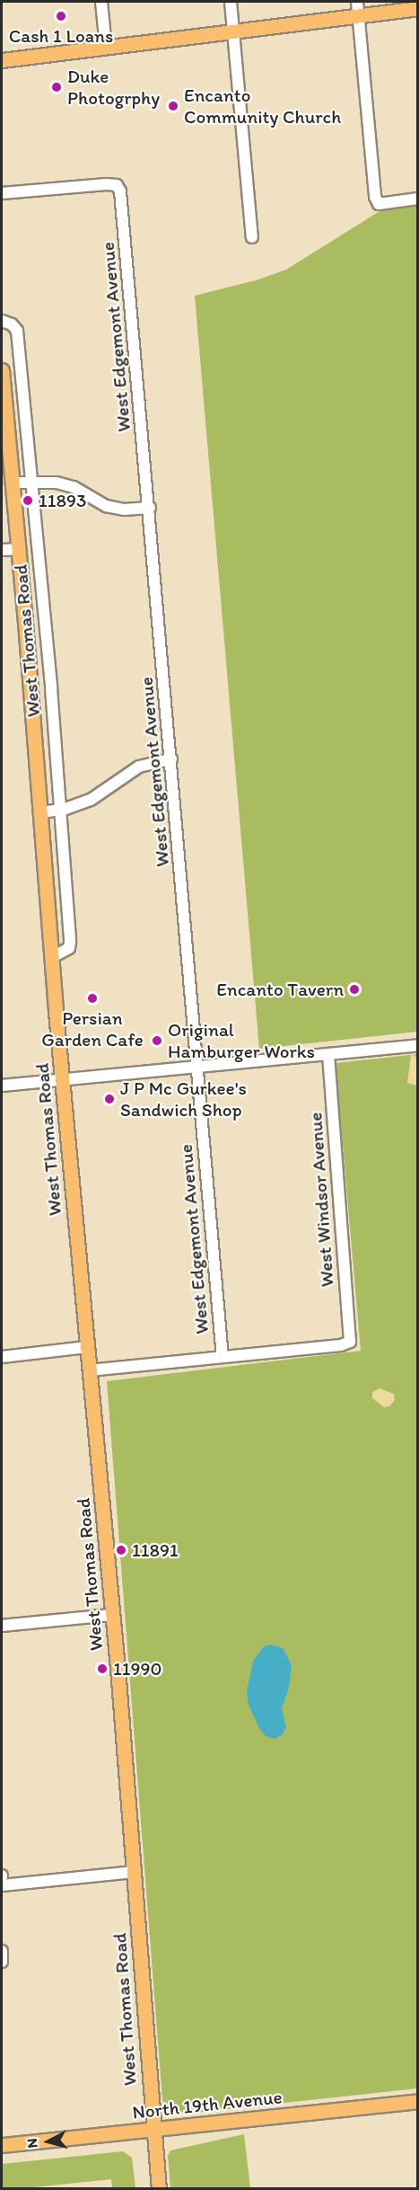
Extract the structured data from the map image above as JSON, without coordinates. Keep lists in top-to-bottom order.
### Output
{
  "streets": {
    "main road": ["West Thomas Road", "North 19th Avenue"],
    "street": ["West Edgemont Avenue", "West Windsor Avenue"]
  },
  "crossings": [
    ["West Edgemont Avenue", "West Windsor Avenue"],
    ["West Thomas Road", "North 19th Avenue"]
  ],
  "places": [
    "Cash 1 Loans",
    "Duke Photogrphy",
    "Encanto Community Church",
    "11893",
    "Encanto Tavern",
    "Persian Garden Cafe",
    "Original Hamburger Works",
    "J P Mc Gurkee's Sandwich Shop",
    "11891",
    "11990"
  ],
  "north": "left"
}
